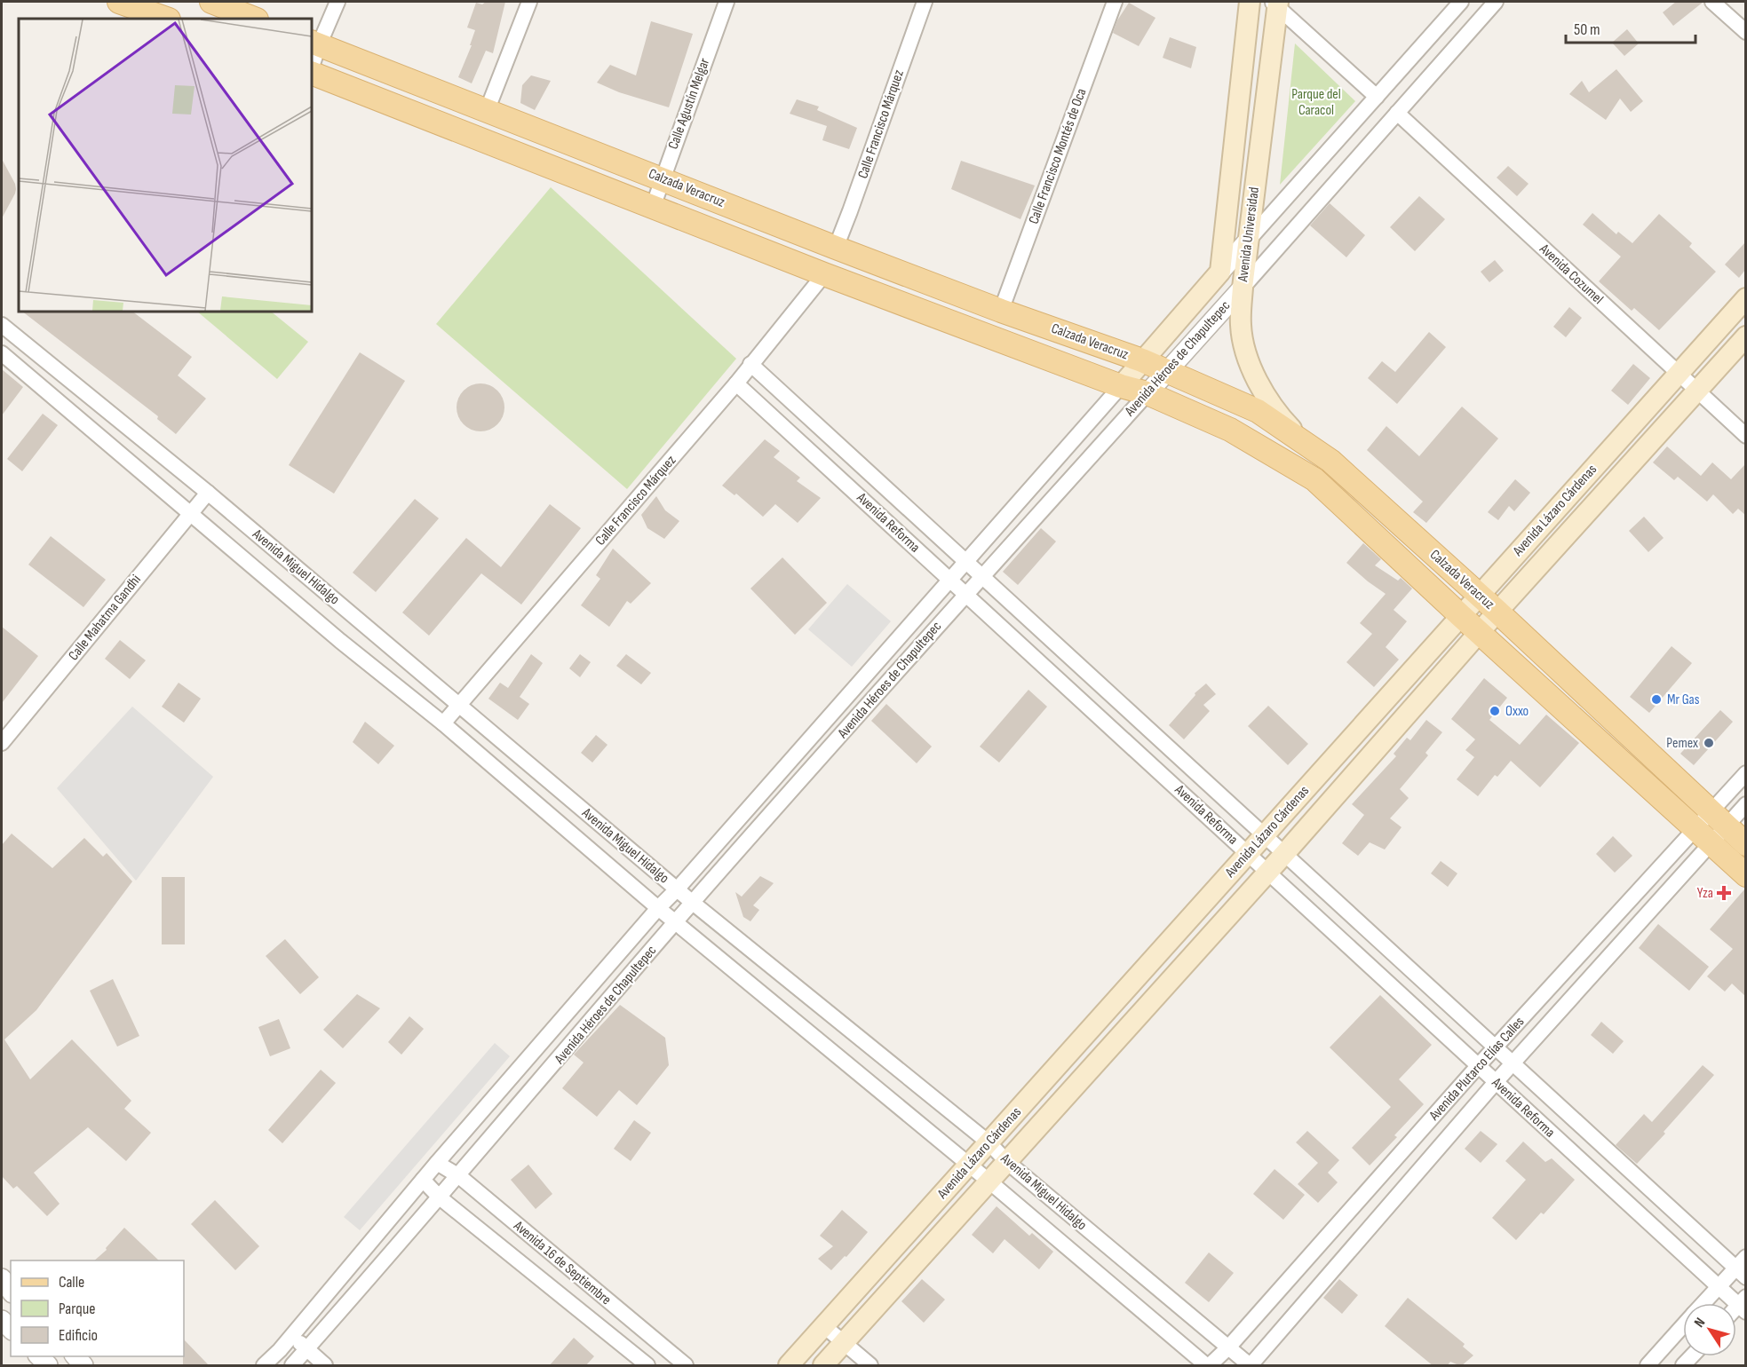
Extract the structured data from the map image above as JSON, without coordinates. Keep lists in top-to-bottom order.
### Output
{
  "streets": {
    "main road": [
      "Calzada Veracruz",
      "Avenida Universidad",
      "Avenida Héroes de Chapultepec",
      "Avenida Lázaro Cárdenas"
    ],
    "street": [
      "Calle Agustín Melgar",
      "Calle Francisco Márquez",
      "Calle Francisco Montés de Oca",
      "Avenida Cozumel",
      "Avenida Reforma",
      "Avenida Miguel Hidalgo",
      "Calle Mahatma Gandhi",
      "Avenida Plutarco Elías Calles",
      "Avenida 16 de Septiembre"
    ]
  },
  "crossings": [
    ["Calle Agustín Melgar", "Calzada Veracruz"],
    ["Calle Francisco Márquez", "Calzada Veracruz"],
    ["Calle Francisco Márquez", "Avenida Reforma"],
    ["Calle Francisco Márquez", "Avenida Miguel Hidalgo"],
    ["Calle Francisco Montés de Oca", "Calzada Veracruz"],
    ["Calzada Veracruz", "Avenida Universidad"],
    ["Calzada Veracruz", "Avenida Héroes de Chapultepec"],
    ["Calzada Veracruz", "Avenida Lázaro Cárdenas"],
    ["Calzada Veracruz", "Avenida Plutarco Elías Calles"],
    ["Avenida Universidad", "Avenida Héroes de Chapultepec"],
    ["Avenida Cozumel", "Avenida Héroes de Chapultepec"],
    ["Avenida Cozumel", "Avenida Lázaro Cárdenas"],
    ["Avenida Héroes de Chapultepec", "Avenida Reforma"],
    ["Avenida Héroes de Chapultepec", "Avenida Miguel Hidalgo"],
    ["Avenida Héroes de Chapultepec", "Avenida 16 de Septiembre"],
    ["Avenida Lázaro Cárdenas", "Avenida Reforma"],
    ["Avenida Lázaro Cárdenas", "Avenida Miguel Hidalgo"],
    ["Avenida Reforma", "Avenida Plutarco Elías Calles"],
    ["Avenida Miguel Hidalgo", "Calle Mahatma Gandhi"],
    ["Avenida Miguel Hidalgo", "Avenida Plutarco Elías Calles"]
  ],
  "parks": ["Parque del Caracol"],
  "places": {
    "other": ["Mr Gas", "Oxxo", "Pemex"],
    "health": ["Yza"]
  },
  "legend": ["Calle", "Parque", "Edificio"],
  "scale_bar": "50 m",
  "north": "top left"
}
